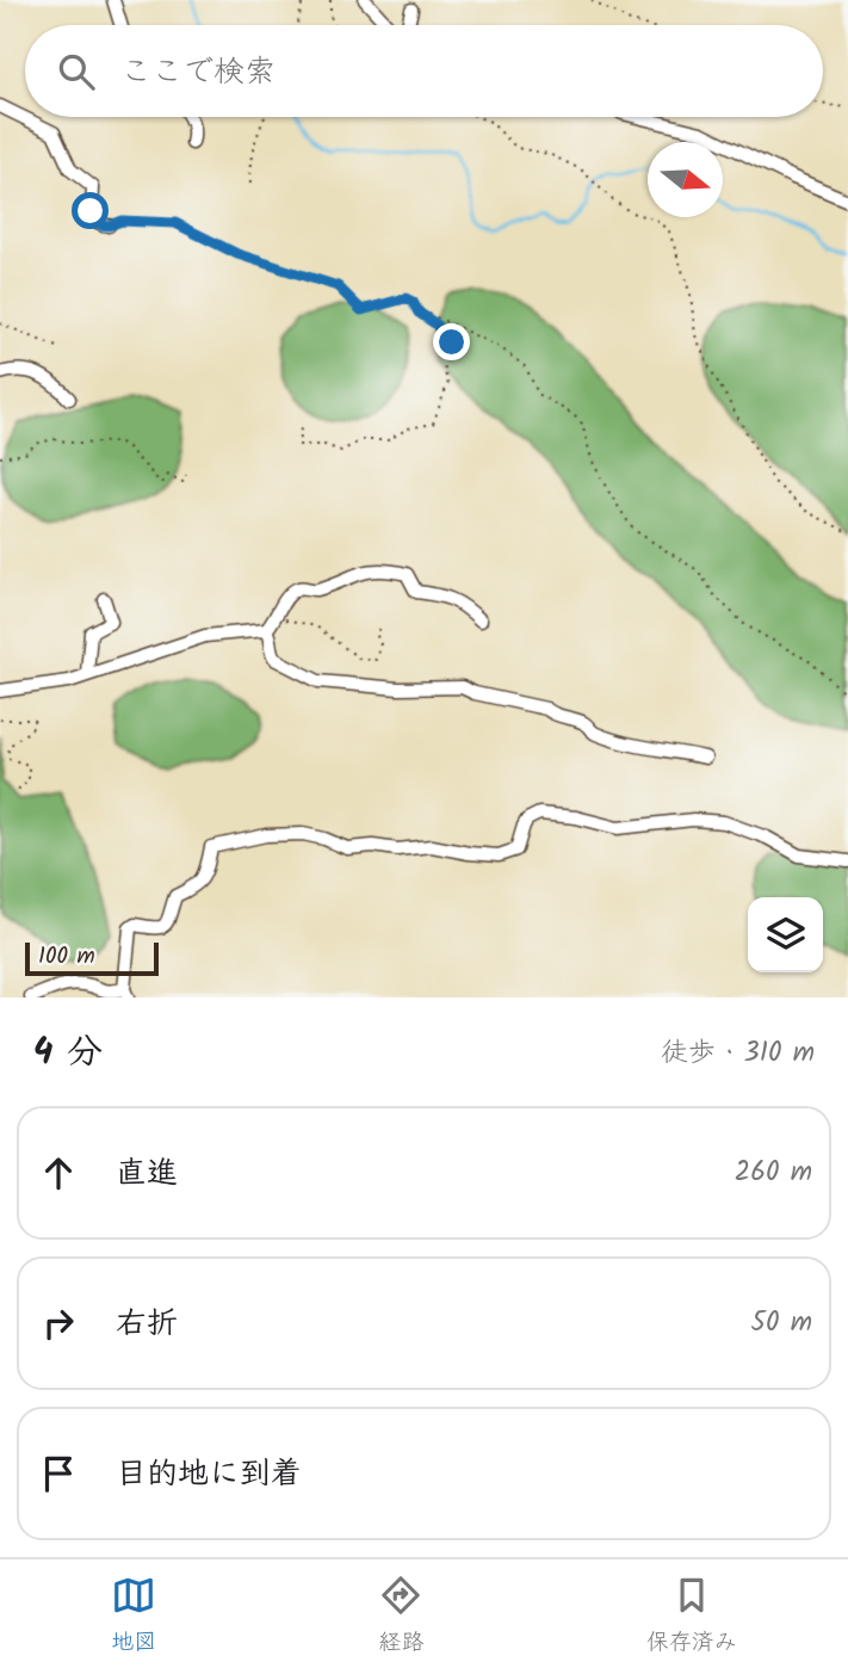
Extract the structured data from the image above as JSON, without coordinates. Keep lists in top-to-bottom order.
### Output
{
  "scale_bar": "100 m",
  "north": "right",
  "page": {
    "search": "ここで検索",
    "scale": "100 m",
    "heading": ["4 分", "徒歩 · 310 m"],
    "list": [
      ["直進", "260 m"],
      ["右折", "50 m"],
      "目的地に到着"
    ],
    "nav": ["地図", "経路", "保存済み"]
  }
}
